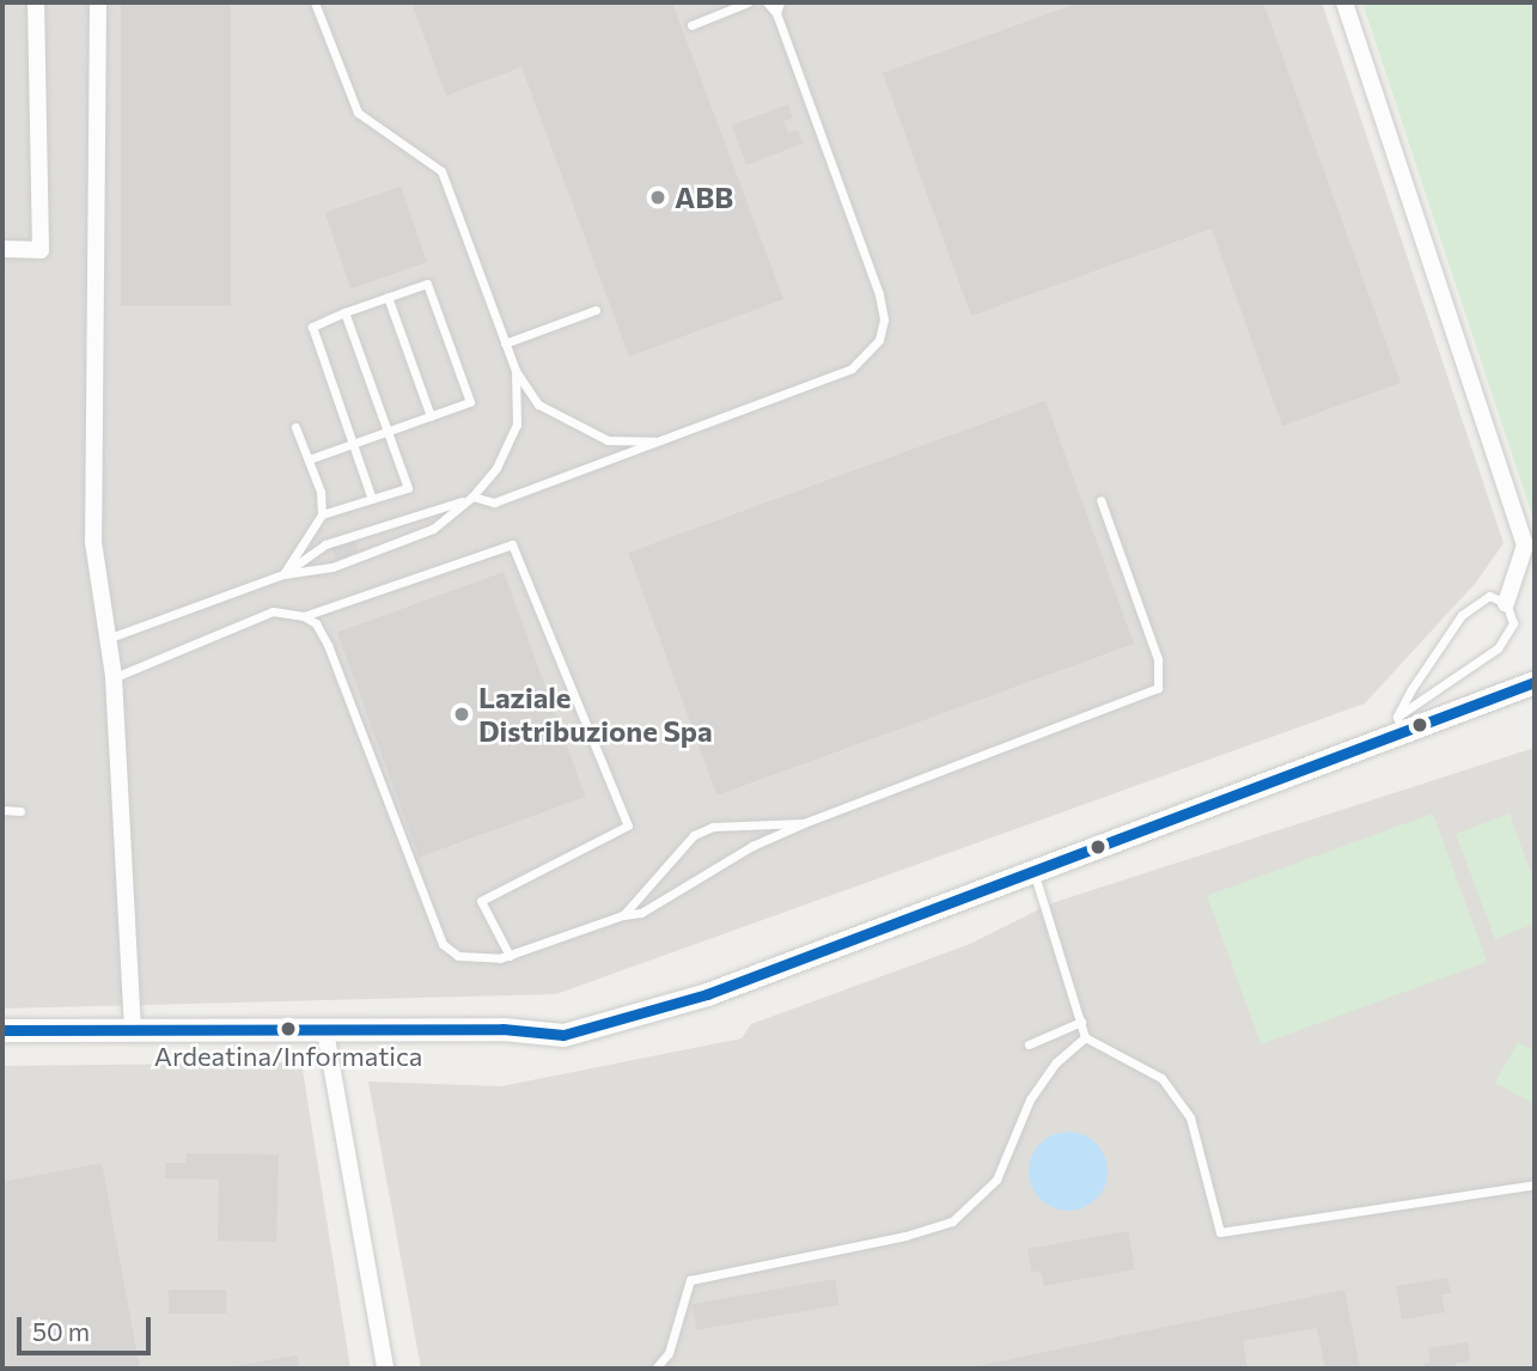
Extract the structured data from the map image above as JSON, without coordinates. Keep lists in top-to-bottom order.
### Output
{
  "places": ["ABB", "Laziale Distribuzione Spa", "Ardeatina/Informatica"],
  "scale_bar": "50 m"
}
